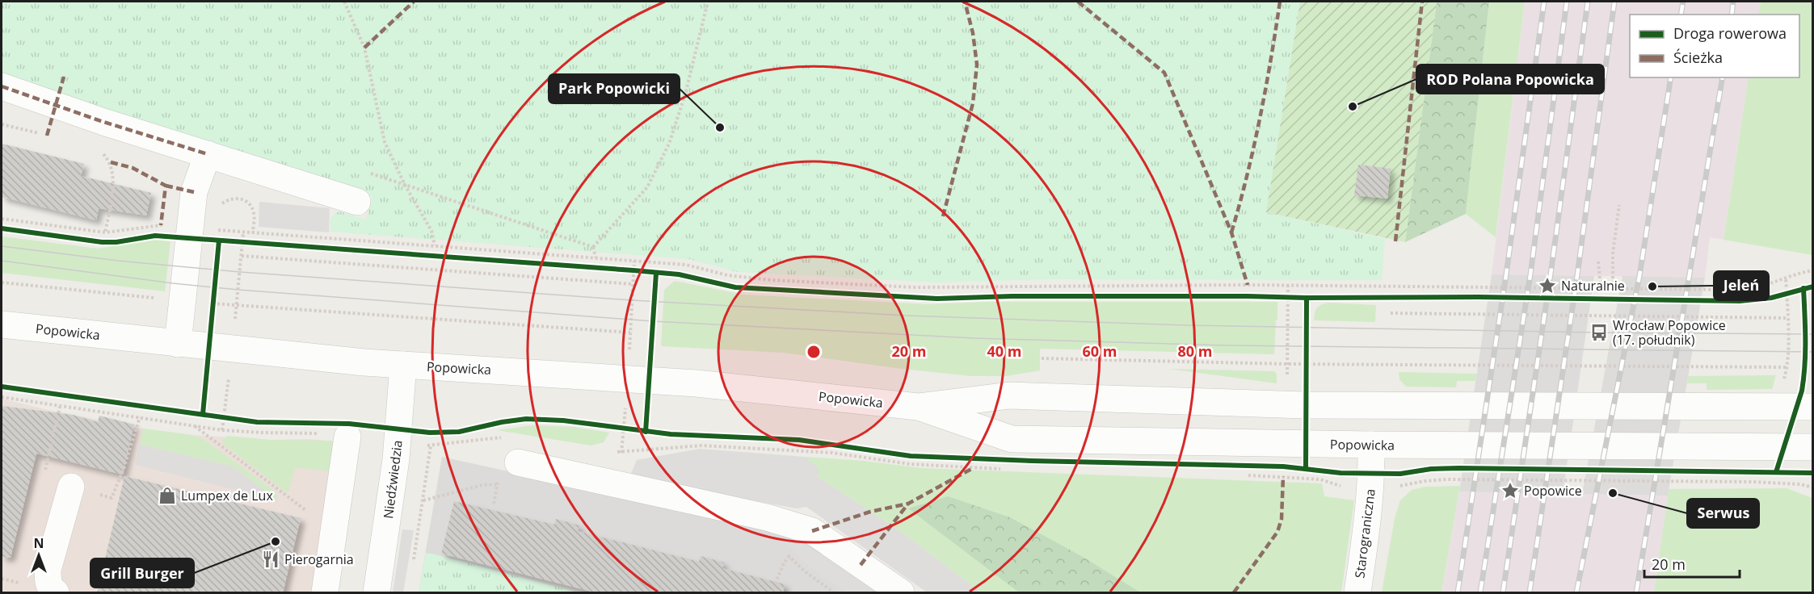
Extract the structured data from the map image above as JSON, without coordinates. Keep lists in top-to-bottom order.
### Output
{
  "streets": {
    "street": ["Popowicka", "Niedźwiedzia", "Starograniczna"]
  },
  "crossings": [
    ["Popowicka", "Niedźwiedzia"],
    ["Popowicka", "Starograniczna"]
  ],
  "places": {
    "other": [
      "ROD Polana Popowicka",
      "Park Popowicki",
      "Jeleń",
      "Serwus",
      "Grill Burger"
    ],
    "place": ["Naturalnie", "Popowice"],
    "bus stop": ["Wrocław Popowice (17. południk)"],
    "shop": ["Lumpex de Lux"],
    "restaurant": ["Pierogarnia"]
  },
  "legend": ["Droga rowerowa", "Ścieżka"],
  "scale_bar": "20 m",
  "north": "top",
  "rings": [
    "20 m",
    "40 m",
    "60 m",
    "80 m"
  ]
}
